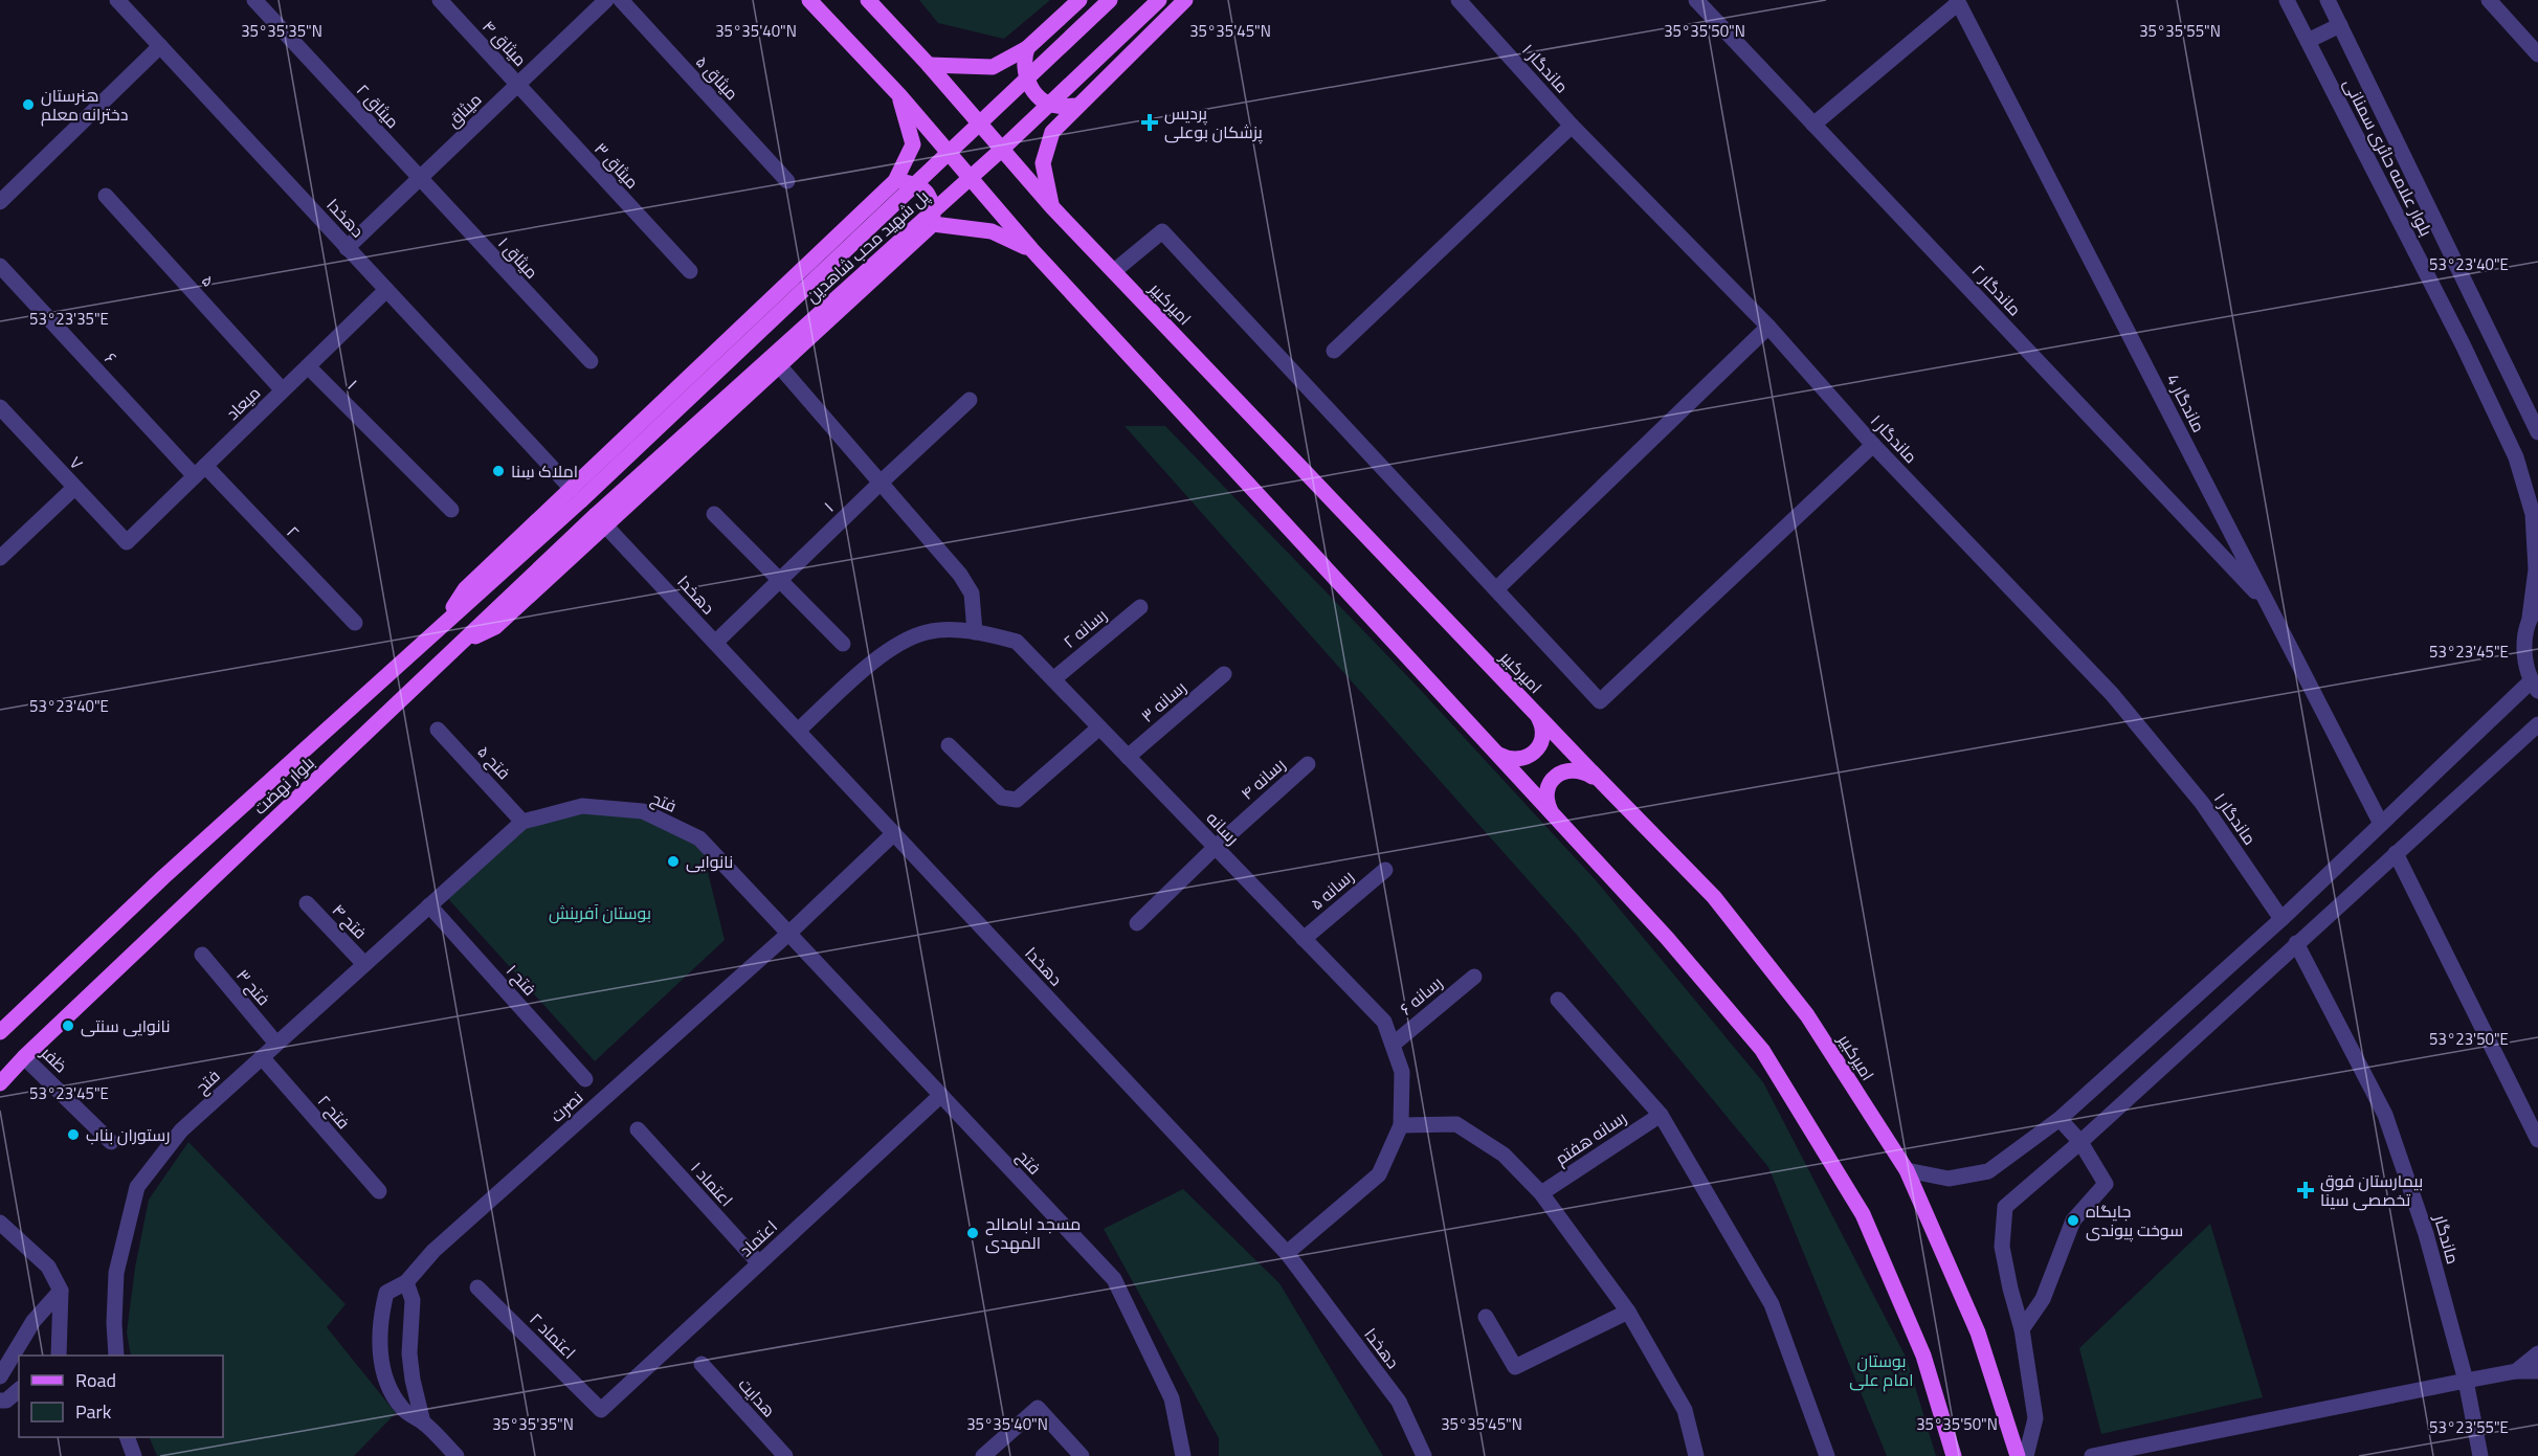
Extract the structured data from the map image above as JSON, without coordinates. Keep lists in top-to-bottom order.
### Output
{
  "streets": {
    "main road": ["پل شهید محب شاهدین", "امیرکبیر", "بلوار نهضت"],
    "street": [
      "میثاق ۴",
      "ماندگار ۱",
      "میثاق ۵",
      "میثاق ۲",
      "میثاق",
      "بلوار علامه حائری سمنانی",
      "میثاق ۳",
      "دهخدا",
      "میثاق ۱",
      "۵",
      "ماندگار ۲",
      "۶",
      "۱",
      "میعاد",
      "ماندگار 4",
      "۷",
      "۲",
      "رسانه ۲",
      "رسانه ۳",
      "۵ فتح",
      "رسانه ۴",
      "فتح",
      "رسانه",
      "رسانه ۵",
      "فتح ۴",
      "فتح ۱",
      "فتح ۳",
      "رسانه ۶",
      "ظفر",
      "نصرت",
      "فتح ۲",
      "رسانه هفتم",
      "اعتماد ۱",
      "اعتماد",
      "ماندگار",
      "اعتماد ۲",
      "هدایت"
    ]
  },
  "crossings": [
    ["میثاق ۴", "میثاق"],
    ["میثاق ۴", "میثاق ۳"],
    ["میثاق ۲", "میثاق"],
    ["میثاق ۲", "میثاق ۱"],
    ["میثاق", "میثاق ۳"],
    ["میثاق", "دهخدا"],
    ["میثاق", "میثاق ۱"],
    ["دهخدا", "پل شهید محب شاهدین"],
    ["دهخدا", "۱"],
    ["دهخدا", "میعاد"],
    ["دهخدا", "بلوار نهضت"],
    ["دهخدا", "رسانه"],
    ["دهخدا", "نصرت"],
    ["پل شهید محب شاهدین", "بلوار نهضت"],
    ["۵", "میعاد"],
    ["ماندگار ۲", "ماندگار 4"],
    ["۶", "میعاد"],
    ["۶", "۲"],
    ["۱", "میعاد"],
    ["میعاد", "۷"],
    ["میعاد", "۲"],
    ["رسانه ۲", "رسانه"],
    ["رسانه ۳", "رسانه"],
    ["۵ فتح", "فتح"],
    ["رسانه ۴", "رسانه"],
    ["بلوار نهضت", "ظفر"],
    ["فتح", "فتح ۴"],
    ["فتح", "فتح ۱"],
    ["فتح", "فتح ۳"],
    ["فتح", "نصرت"],
    ["فتح", "فتح ۲"],
    ["فتح", "اعتماد"],
    ["رسانه", "رسانه ۵"],
    ["رسانه", "رسانه ۶"],
    ["اعتماد ۱", "اعتماد"],
    ["اعتماد", "اعتماد ۲"]
  ],
  "parks": ["بوستان آفرینش", "بوستان امام علی"],
  "places": {
    "other": [
      "هنرستان دخترانه معلم",
      "املاک سِنا",
      "نانوایی",
      "نانوایی سنتی",
      "رستوران بناب",
      "جایگاه سوخت پیوندی",
      "مسجد اباصالح المهدی"
    ],
    "health": ["پردیس پزشکان بوعلی", "بیمارستان فوق تخصصی سینا"]
  },
  "legend": ["Road", "Park"],
  "coordinates": [
    "35°35'35\"N",
    "35°35'40\"N",
    "35°35'45\"N",
    "35°35'50\"N",
    "35°35'55\"N",
    "53°23'40\"E",
    "53°23'35\"E",
    "53°23'45\"E",
    "53°23'50\"E",
    "53°23'55\"E"
  ]
}
